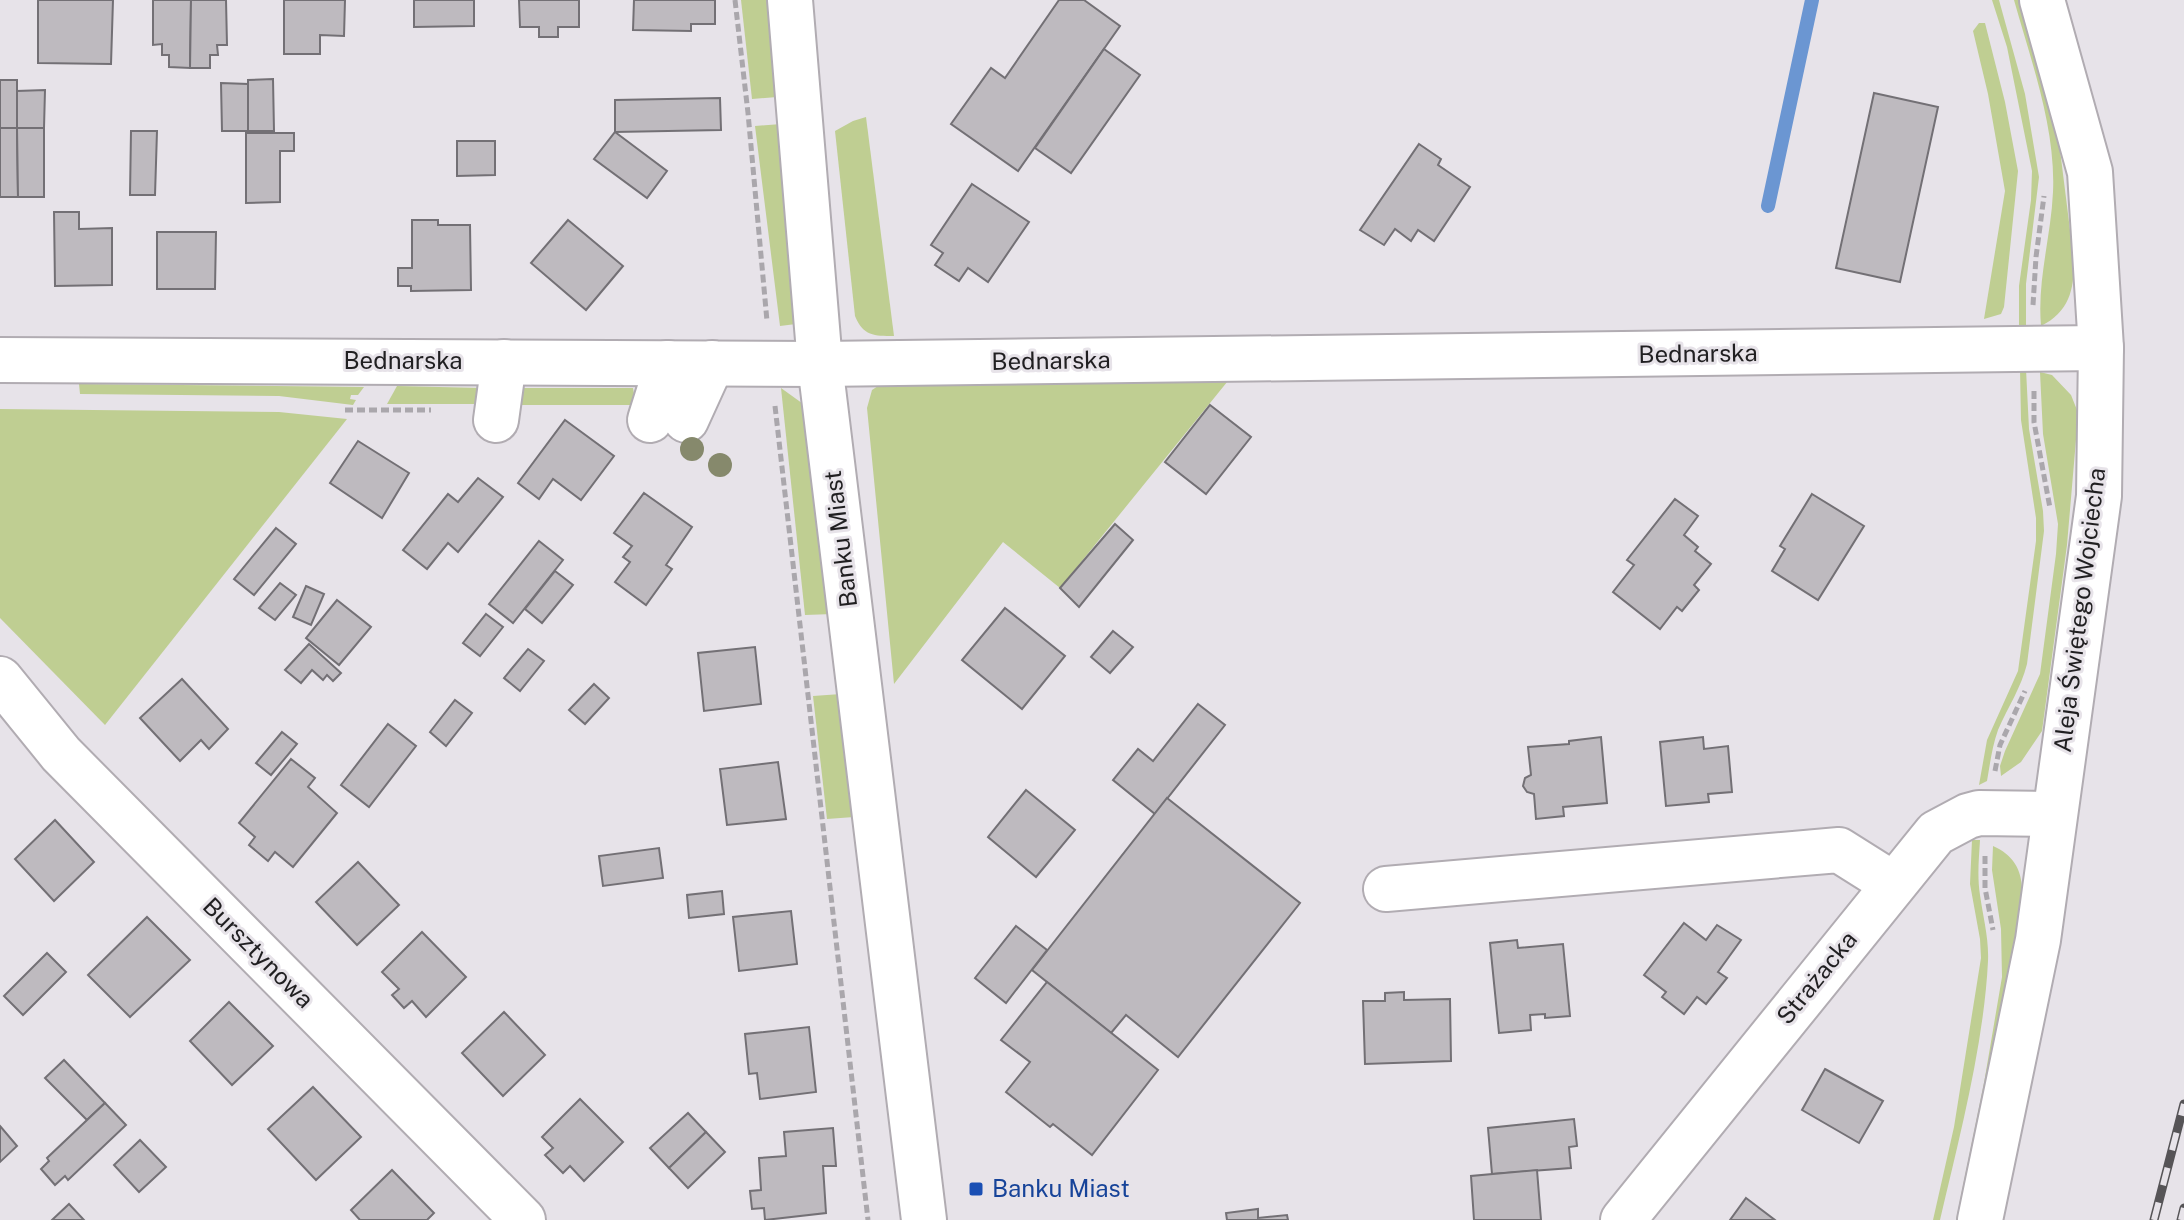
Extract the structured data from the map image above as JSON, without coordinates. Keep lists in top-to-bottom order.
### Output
{
  "streets": {
    "street": [
      "Bednarska",
      "Banku Miast",
      "Aleja Świętego Wojciecha",
      "Bursztynowa",
      "Strażacka"
    ]
  },
  "crossings": [
    ["Bednarska", "Banku Miast"],
    ["Bednarska", "Aleja Świętego Wojciecha"],
    ["Aleja Świętego Wojciecha", "Strażacka"]
  ],
  "places": {
    "transit": ["Banku Miast"]
  }
}
